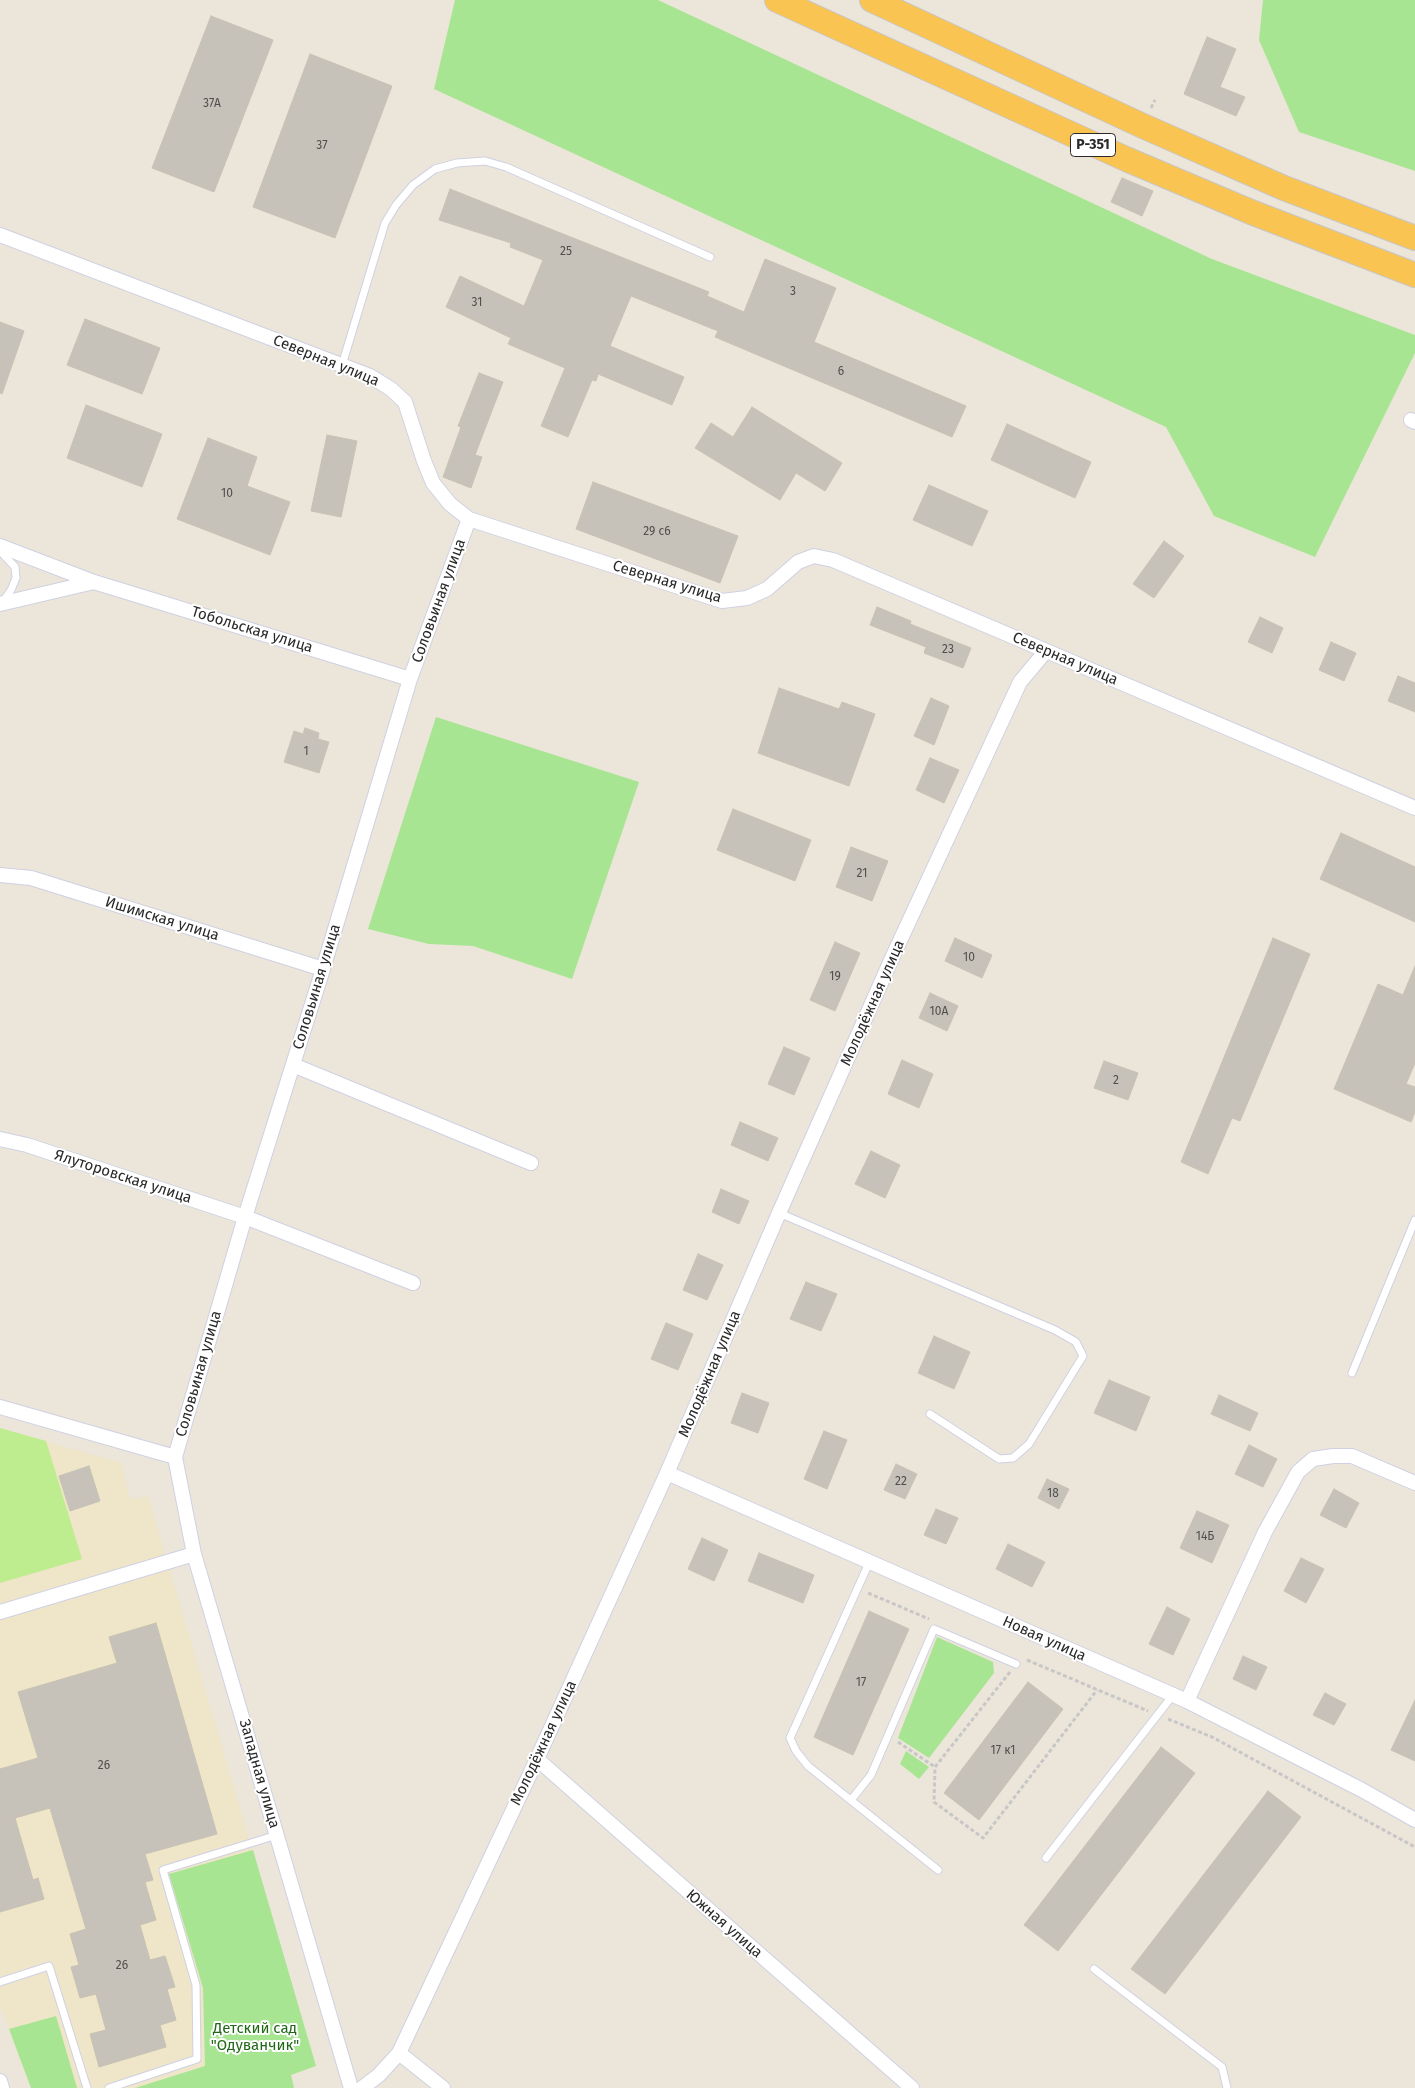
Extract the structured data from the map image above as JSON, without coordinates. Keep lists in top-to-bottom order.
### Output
{
  "streets": {
    "highway": ["Р-351"],
    "street": [
      "Северная улица",
      "Соловьиная улица",
      "Тобольская улица",
      "Ишимская улица",
      "Молодёжная улица",
      "Ялуторовская улица",
      "Новая улица",
      "Западная улица",
      "Южная улица"
    ]
  },
  "crossings": [
    ["Северная улица", "Соловьиная улица"],
    ["Северная улица", "Молодёжная улица"],
    ["Соловьиная улица", "Тобольская улица"],
    ["Соловьиная улица", "Ишимская улица"],
    ["Соловьиная улица", "Ялуторовская улица"],
    ["Соловьиная улица", "Западная улица"],
    ["Молодёжная улица", "Новая улица"],
    ["Молодёжная улица", "Южная улица"]
  ],
  "parks": ["Детский сад \"Одуванчик\""],
  "house_numbers": [
    "37А",
    "37",
    "25",
    "3",
    "31",
    "6",
    "10",
    "29 с6",
    "23",
    "1",
    "21",
    "10",
    "19",
    "10А",
    "2",
    "22",
    "18",
    "14Б",
    "17",
    "17 к1",
    "26",
    "26"
  ]
}
